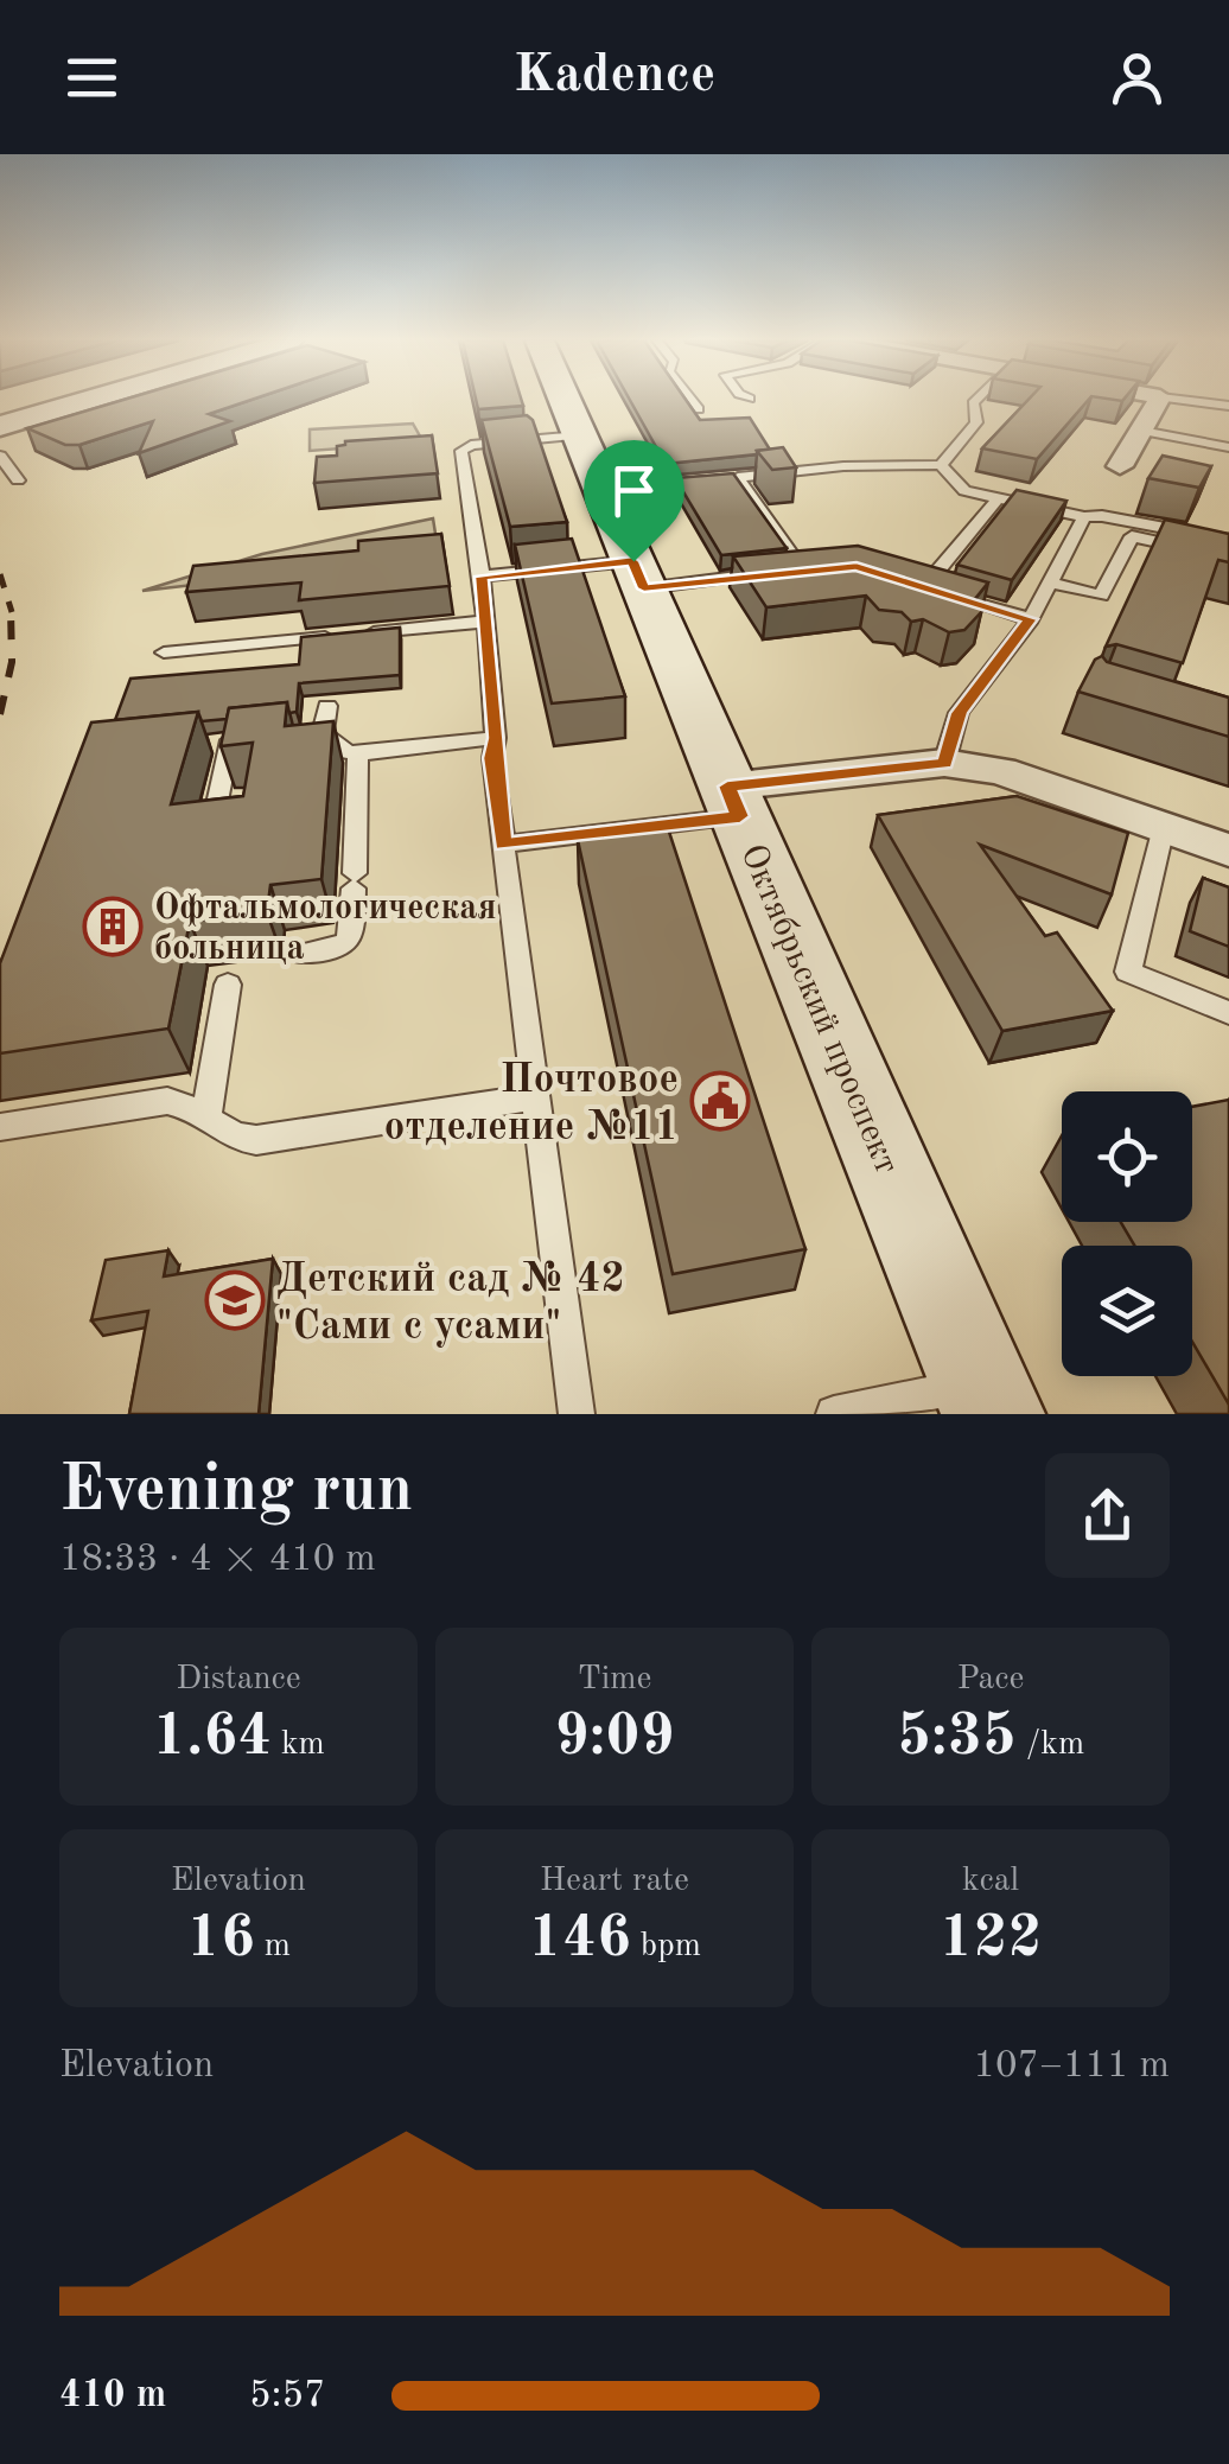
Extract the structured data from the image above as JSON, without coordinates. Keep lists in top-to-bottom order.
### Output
{
  "streets": {
    "main road": ["Октябрьский проспект"]
  },
  "places": {
    "building": ["Офтальмологическая больница"],
    "public building": ["Почтовое отделение №11"],
    "school or university": ["Детский сад № 42 \"Сами с усами\""]
  },
  "page": {
    "header": "Kadence",
    "heading": ["Evening run", "18:33 · 4 × 410 m"],
    "stats": [
      ["Distance", "1.64 km"],
      ["Time", "9:09"],
      ["Pace", "5:35 /km"],
      ["Elevation", "16 m"],
      ["Heart rate", "146 bpm"],
      ["kcal", "122"]
    ],
    "chart": ["Elevation", "107–111 m"],
    "list": [
      {
        "name": "410 m",
        "note": "5:57"
      }
    ]
  }
}
